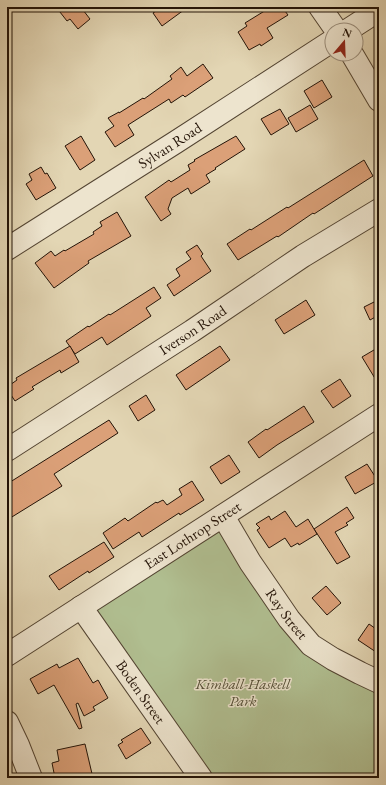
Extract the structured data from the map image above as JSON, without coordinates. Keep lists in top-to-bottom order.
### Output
{
  "streets": {
    "street": [
      "Sylvan Road",
      "Iverson Road",
      "East Lothrop Street",
      "Ray Street",
      "Boden Street"
    ]
  },
  "crossings": [
    ["East Lothrop Street", "Ray Street"],
    ["East Lothrop Street", "Boden Street"]
  ],
  "parks": ["Kimball-Haskell Park"],
  "north": "top"
}
